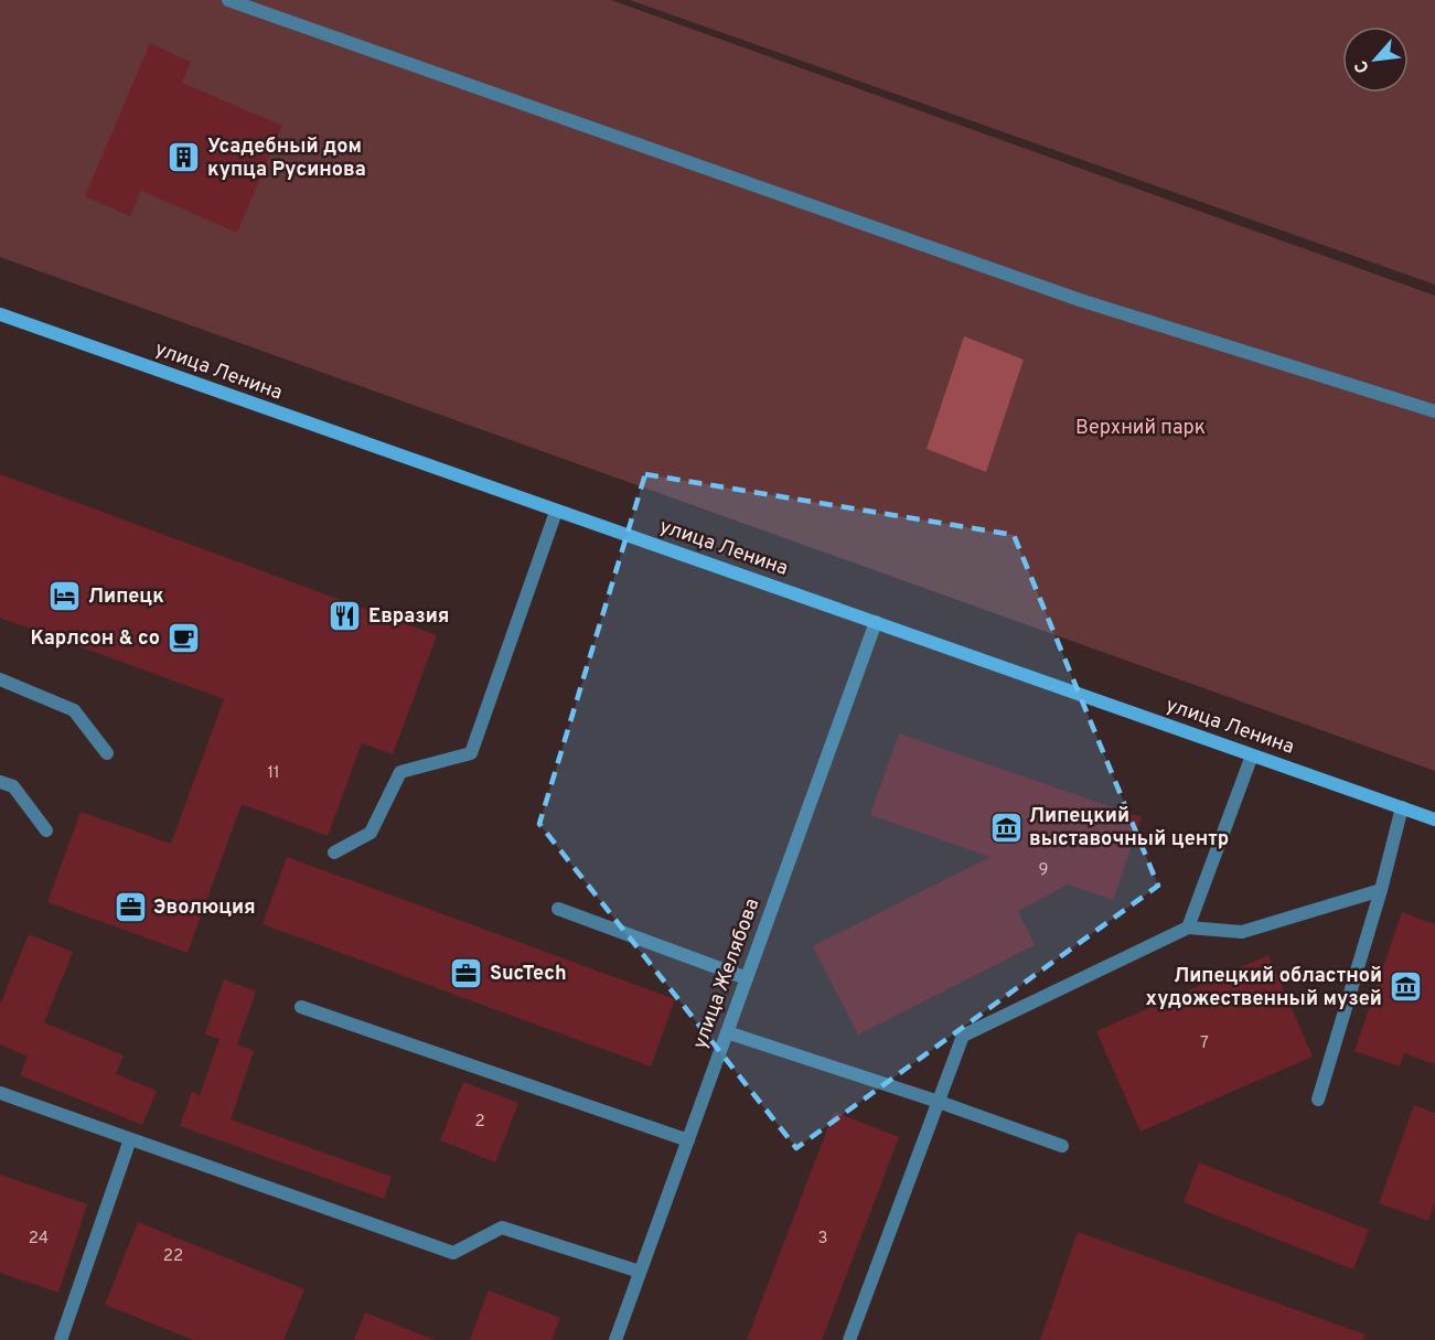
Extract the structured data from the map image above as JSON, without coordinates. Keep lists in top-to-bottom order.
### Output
{
  "streets": {
    "street": ["улица Ленина", "улица Желябова"]
  },
  "crossings": [
    ["улица Ленина", "улица Желябова"]
  ],
  "parks": ["Верхний парк"],
  "places": {
    "building": ["Усадебный дом купца Русинова"],
    "hotel": ["Липецк"],
    "restaurant": ["Евразия"],
    "cafe": ["Карлсон & co"],
    "museum": ["Липецкий выставочный центр", "Липецкий областной художественный музей"],
    "office": ["Эволюция", "SucTech"]
  },
  "house_numbers": [
    "11",
    "9",
    "7",
    "2",
    "24",
    "3",
    "22"
  ],
  "north": "bottom left"
}
